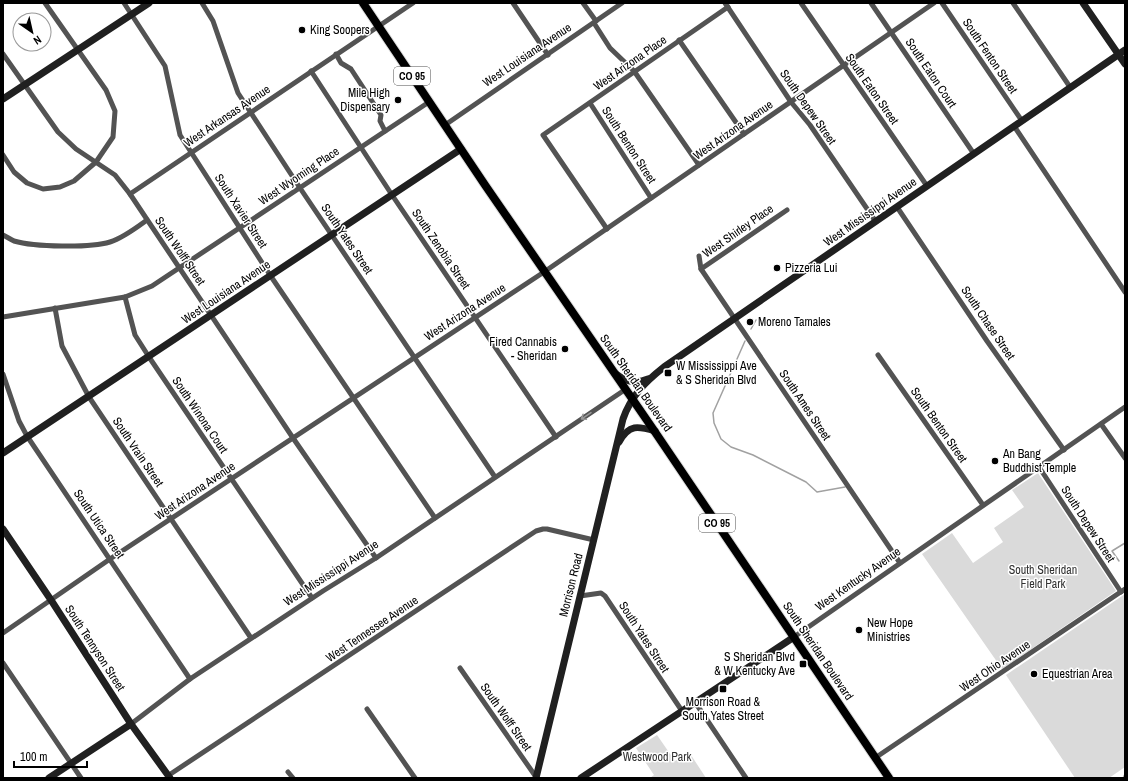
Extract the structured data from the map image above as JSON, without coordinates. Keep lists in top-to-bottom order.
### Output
{
  "streets": {
    "main road": ["CO 95", "South Sheridan Boulevard"],
    "street": [
      "West Louisiana Avenue",
      "South Fenton Street",
      "West Arizona Place",
      "South Eaton Court",
      "South Eaton Street",
      "South Depew Street",
      "West Arkansas Avenue",
      "West Arizona Avenue",
      "South Benton Street",
      "West Wyoming Place",
      "South Xavier Street",
      "West Mississippi Avenue",
      "West Shirley Place",
      "South Yates Street",
      "South Zenobia Street",
      "South Wolff Street",
      "South Chase Street",
      "South Ames Street",
      "South Winona Court",
      "South Vrain Street",
      "South Utica Street",
      "West Kentucky Avenue",
      "Morrison Road",
      "West Tennessee Avenue",
      "South Tennyson Street",
      "West Ohio Avenue"
    ]
  },
  "crossings": [
    ["West Louisiana Avenue", "South Xavier Street"],
    ["West Louisiana Avenue", "South Yates Street"],
    ["West Louisiana Avenue", "South Zenobia Street"],
    ["West Louisiana Avenue", "South Wolff Street"],
    ["West Louisiana Avenue", "South Sheridan Boulevard"],
    ["West Louisiana Avenue", "South Winona Court"],
    ["West Louisiana Avenue", "South Vrain Street"],
    ["West Louisiana Avenue", "South Utica Street"],
    ["South Fenton Street", "West Mississippi Avenue"],
    ["West Arizona Place", "South Depew Street"],
    ["West Arizona Place", "West Arizona Avenue"],
    ["West Arizona Place", "South Benton Street"],
    ["South Eaton Court", "West Arizona Avenue"],
    ["South Eaton Court", "West Mississippi Avenue"],
    ["South Eaton Street", "West Arizona Avenue"],
    ["South Eaton Street", "West Mississippi Avenue"],
    ["South Depew Street", "West Arizona Avenue"],
    ["South Depew Street", "West Mississippi Avenue"],
    ["South Depew Street", "West Kentucky Avenue"],
    ["South Depew Street", "West Ohio Avenue"],
    ["West Arkansas Avenue", "South Xavier Street"],
    ["West Arkansas Avenue", "South Yates Street"],
    ["West Arkansas Avenue", "South Zenobia Street"],
    ["West Arkansas Avenue", "South Wolff Street"],
    ["West Arkansas Avenue", "South Sheridan Boulevard"],
    ["West Arizona Avenue", "South Benton Street"],
    ["West Arizona Avenue", "South Xavier Street"],
    ["West Arizona Avenue", "South Yates Street"],
    ["West Arizona Avenue", "South Zenobia Street"],
    ["West Arizona Avenue", "South Wolff Street"],
    ["West Arizona Avenue", "South Sheridan Boulevard"],
    ["West Arizona Avenue", "South Winona Court"],
    ["West Arizona Avenue", "South Vrain Street"],
    ["West Arizona Avenue", "South Utica Street"],
    ["West Arizona Avenue", "South Tennyson Street"],
    ["South Benton Street", "West Kentucky Avenue"],
    ["West Wyoming Place", "South Xavier Street"],
    ["West Wyoming Place", "South Yates Street"],
    ["West Wyoming Place", "South Zenobia Street"],
    ["West Wyoming Place", "South Wolff Street"],
    ["West Wyoming Place", "South Sheridan Boulevard"],
    ["West Wyoming Place", "South Winona Court"],
    ["West Wyoming Place", "South Vrain Street"],
    ["South Xavier Street", "West Mississippi Avenue"],
    ["West Mississippi Avenue", "South Yates Street"],
    ["West Mississippi Avenue", "South Zenobia Street"],
    ["West Mississippi Avenue", "South Wolff Street"],
    ["West Mississippi Avenue", "South Chase Street"],
    ["West Mississippi Avenue", "South Sheridan Boulevard"],
    ["West Mississippi Avenue", "South Ames Street"],
    ["West Mississippi Avenue", "South Winona Court"],
    ["West Mississippi Avenue", "South Vrain Street"],
    ["West Mississippi Avenue", "South Utica Street"],
    ["West Mississippi Avenue", "Morrison Road"],
    ["West Mississippi Avenue", "South Tennyson Street"],
    ["West Shirley Place", "South Ames Street"],
    ["South Yates Street", "West Kentucky Avenue"],
    ["South Yates Street", "Morrison Road"],
    ["South Wolff Street", "Morrison Road"],
    ["South Chase Street", "West Kentucky Avenue"],
    ["South Sheridan Boulevard", "West Kentucky Avenue"],
    ["South Sheridan Boulevard", "Morrison Road"],
    ["South Sheridan Boulevard", "West Ohio Avenue"],
    ["South Ames Street", "West Kentucky Avenue"],
    ["Morrison Road", "West Tennessee Avenue"],
    ["West Tennessee Avenue", "South Tennyson Street"]
  ],
  "parks": ["South Sheridan Field Park", "Westwood Park"],
  "places": {
    "other": [
      "King Soopers",
      "Mile High Dispensary",
      "Pizzeria Lui",
      "Moreno Tamales",
      "Fired Cannabis - Sheridan",
      "An Bang Buddhist Temple",
      "New Hope Ministries",
      "Equestrian Area"
    ],
    "transit": ["W Mississippi Ave & S Sheridan Blvd", "S Sheridan Blvd & W Kentucky Ave", "Morrison Road & South Yates Street"]
  },
  "scale_bar": "100 m",
  "north": "bottom right"
}
